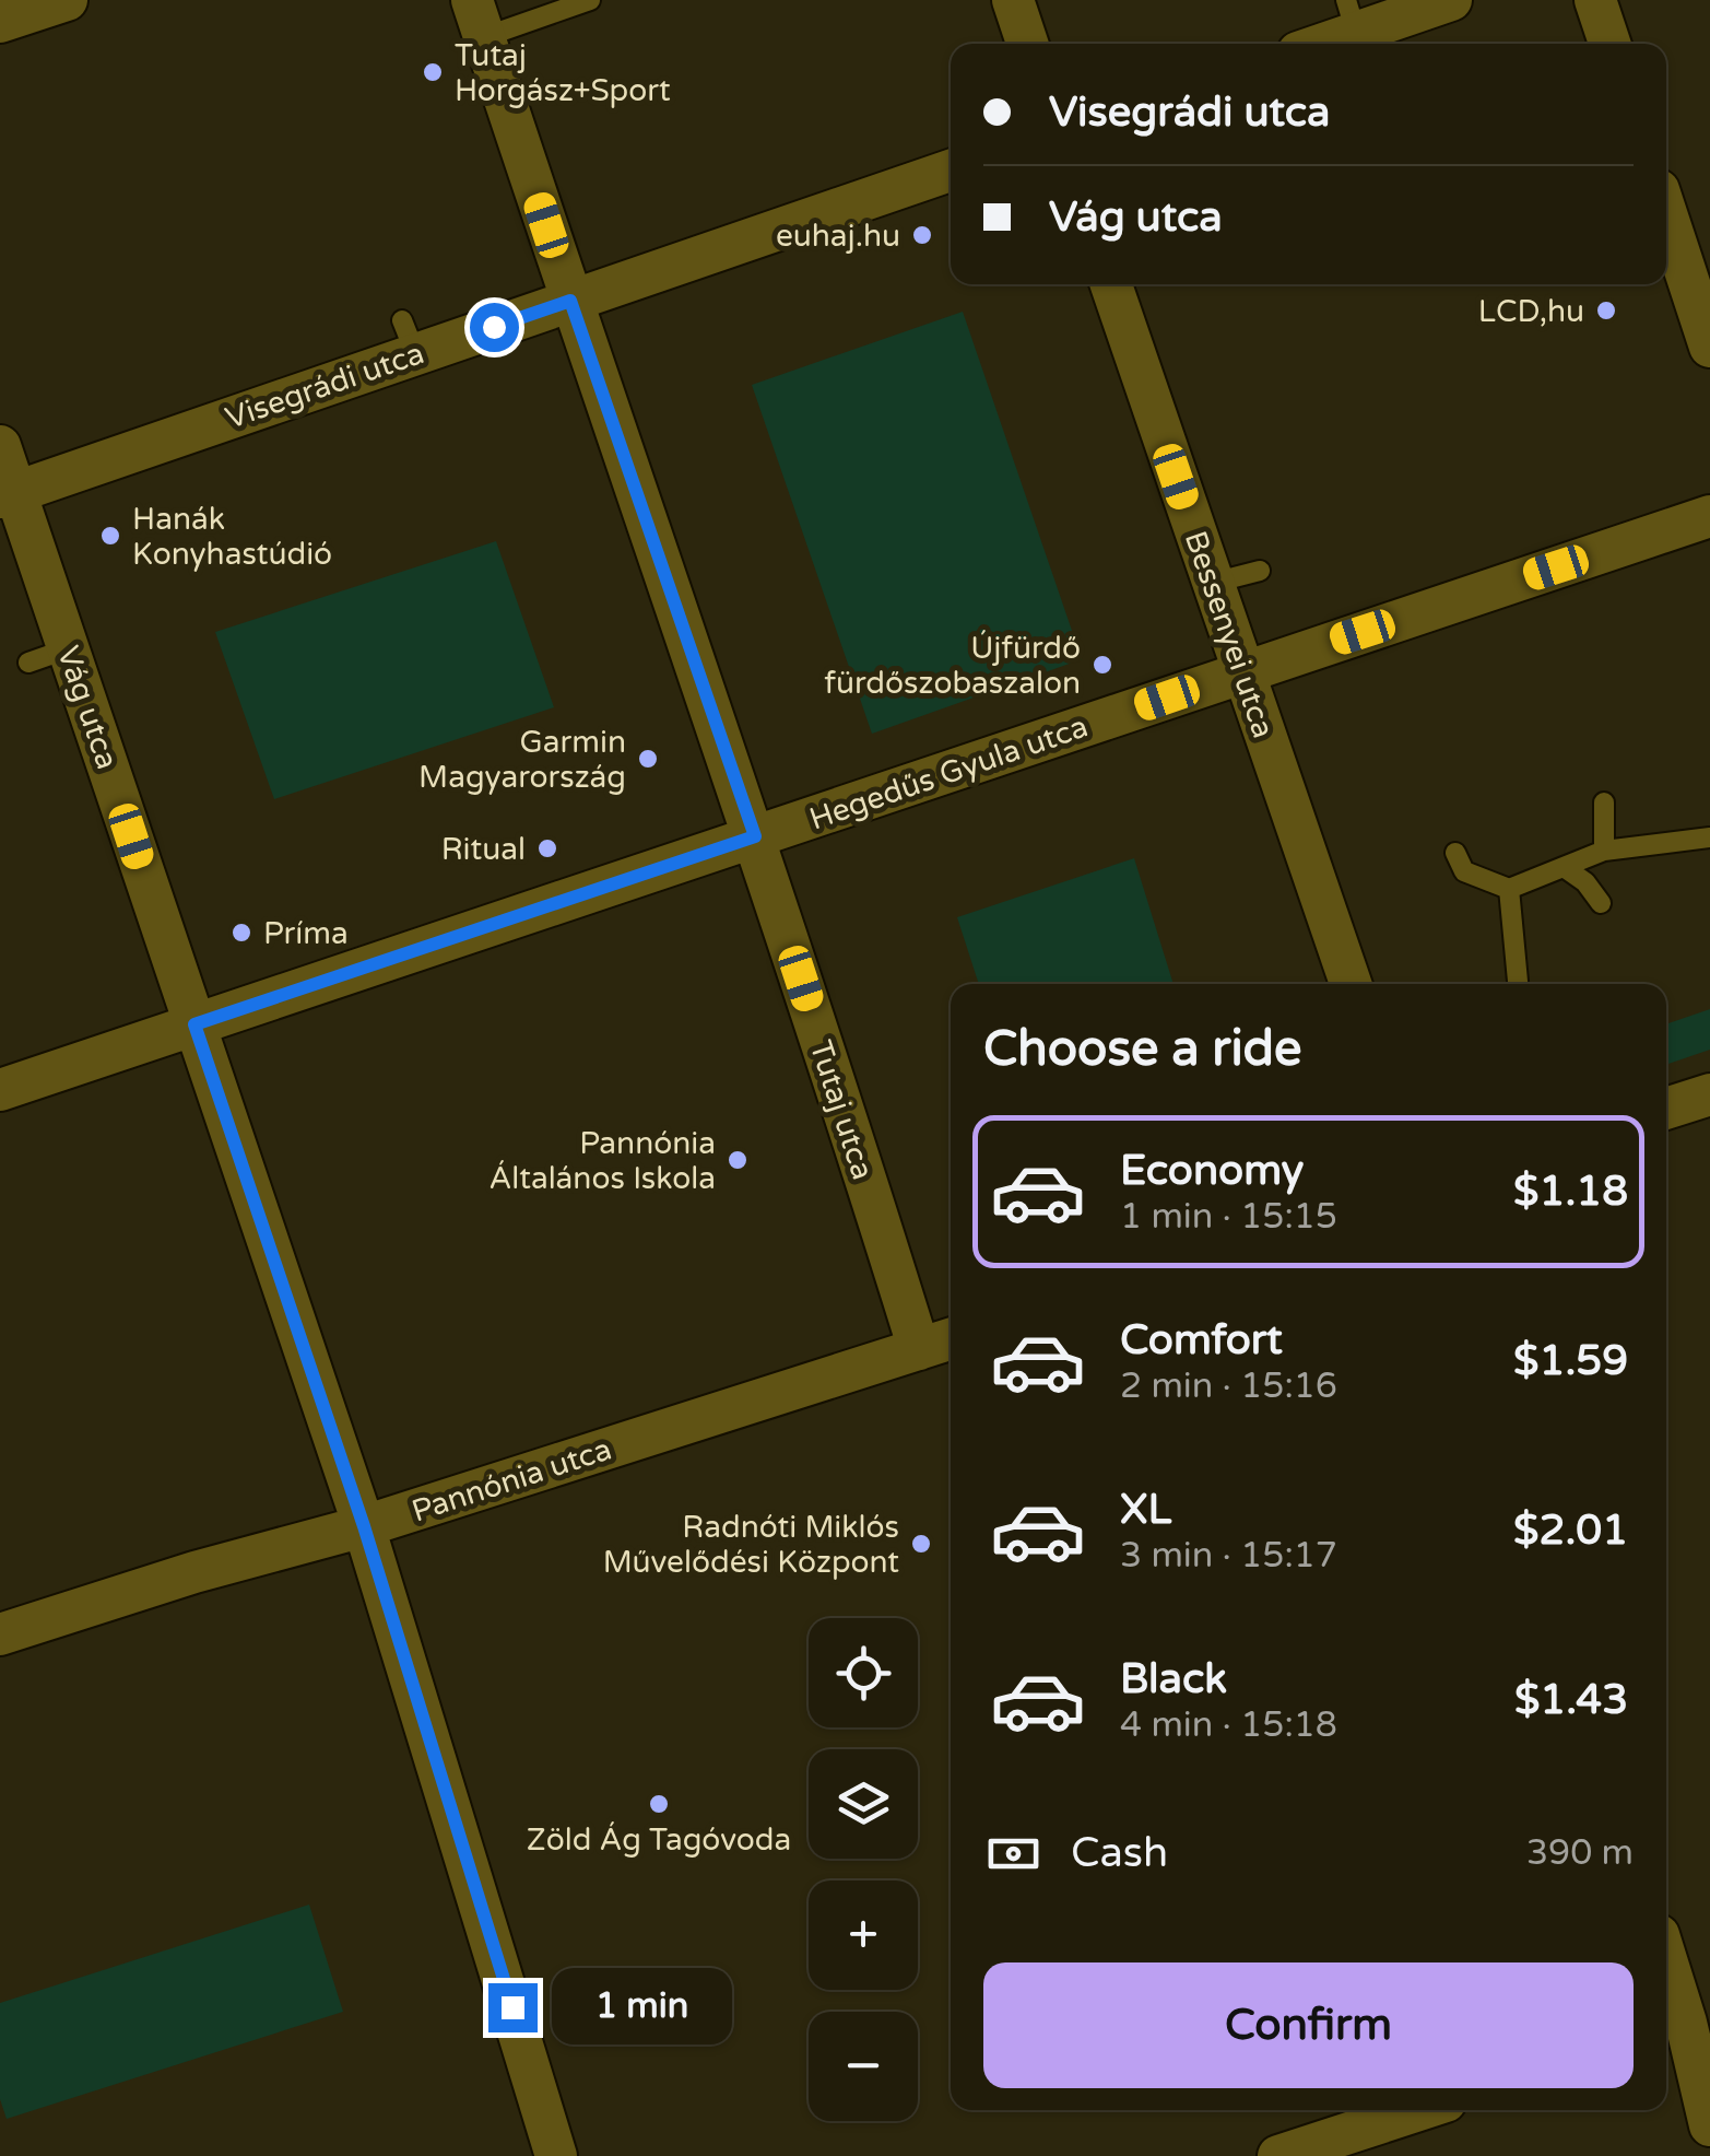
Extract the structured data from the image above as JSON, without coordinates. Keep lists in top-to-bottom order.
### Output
{
  "streets": {
    "street": [
      "Visegrádi utca",
      "Bessenyei utca",
      "Vág utca",
      "Hegedűs Gyula utca",
      "Tutaj utca",
      "Pannónia utca"
    ]
  },
  "crossings": [
    ["Visegrádi utca", "Vág utca"],
    ["Visegrádi utca", "Tutaj utca"],
    ["Bessenyei utca", "Hegedűs Gyula utca"],
    ["Vág utca", "Hegedűs Gyula utca"],
    ["Vág utca", "Pannónia utca"],
    ["Hegedűs Gyula utca", "Tutaj utca"],
    ["Tutaj utca", "Pannónia utca"]
  ],
  "places": [
    "Tutaj Horgász+Sport",
    "euhaj.hu",
    "LCD,hu",
    "Hanák Konyhastúdió",
    "Újfürdő fürdőszobaszalon",
    "Garmin Magyarország",
    "Ritual",
    "Príma",
    "Pannónia Általános Iskola",
    "Radnóti Miklós Művelődési Központ",
    "Zöld Ág Tagóvoda"
  ],
  "page": {
    "banner": ["Visegrádi utca", "Vág utca"],
    "heading": "Choose a ride",
    "list": [
      {
        "name": "Economy",
        "note": "1 min · 15:15",
        "value": "$1.18"
      },
      {
        "name": "Comfort",
        "note": "2 min · 15:16",
        "value": "$1.59"
      },
      {
        "name": "XL",
        "note": "3 min · 15:17",
        "value": "$2.01"
      },
      {
        "name": "Black",
        "note": "4 min · 15:18",
        "value": "$1.43"
      }
    ],
    "map_buttons": ["+", "−"],
    "pay": ["Cash", "390 m"],
    "buttons": "Confirm",
    "bubble": "1 min"
  }
}
